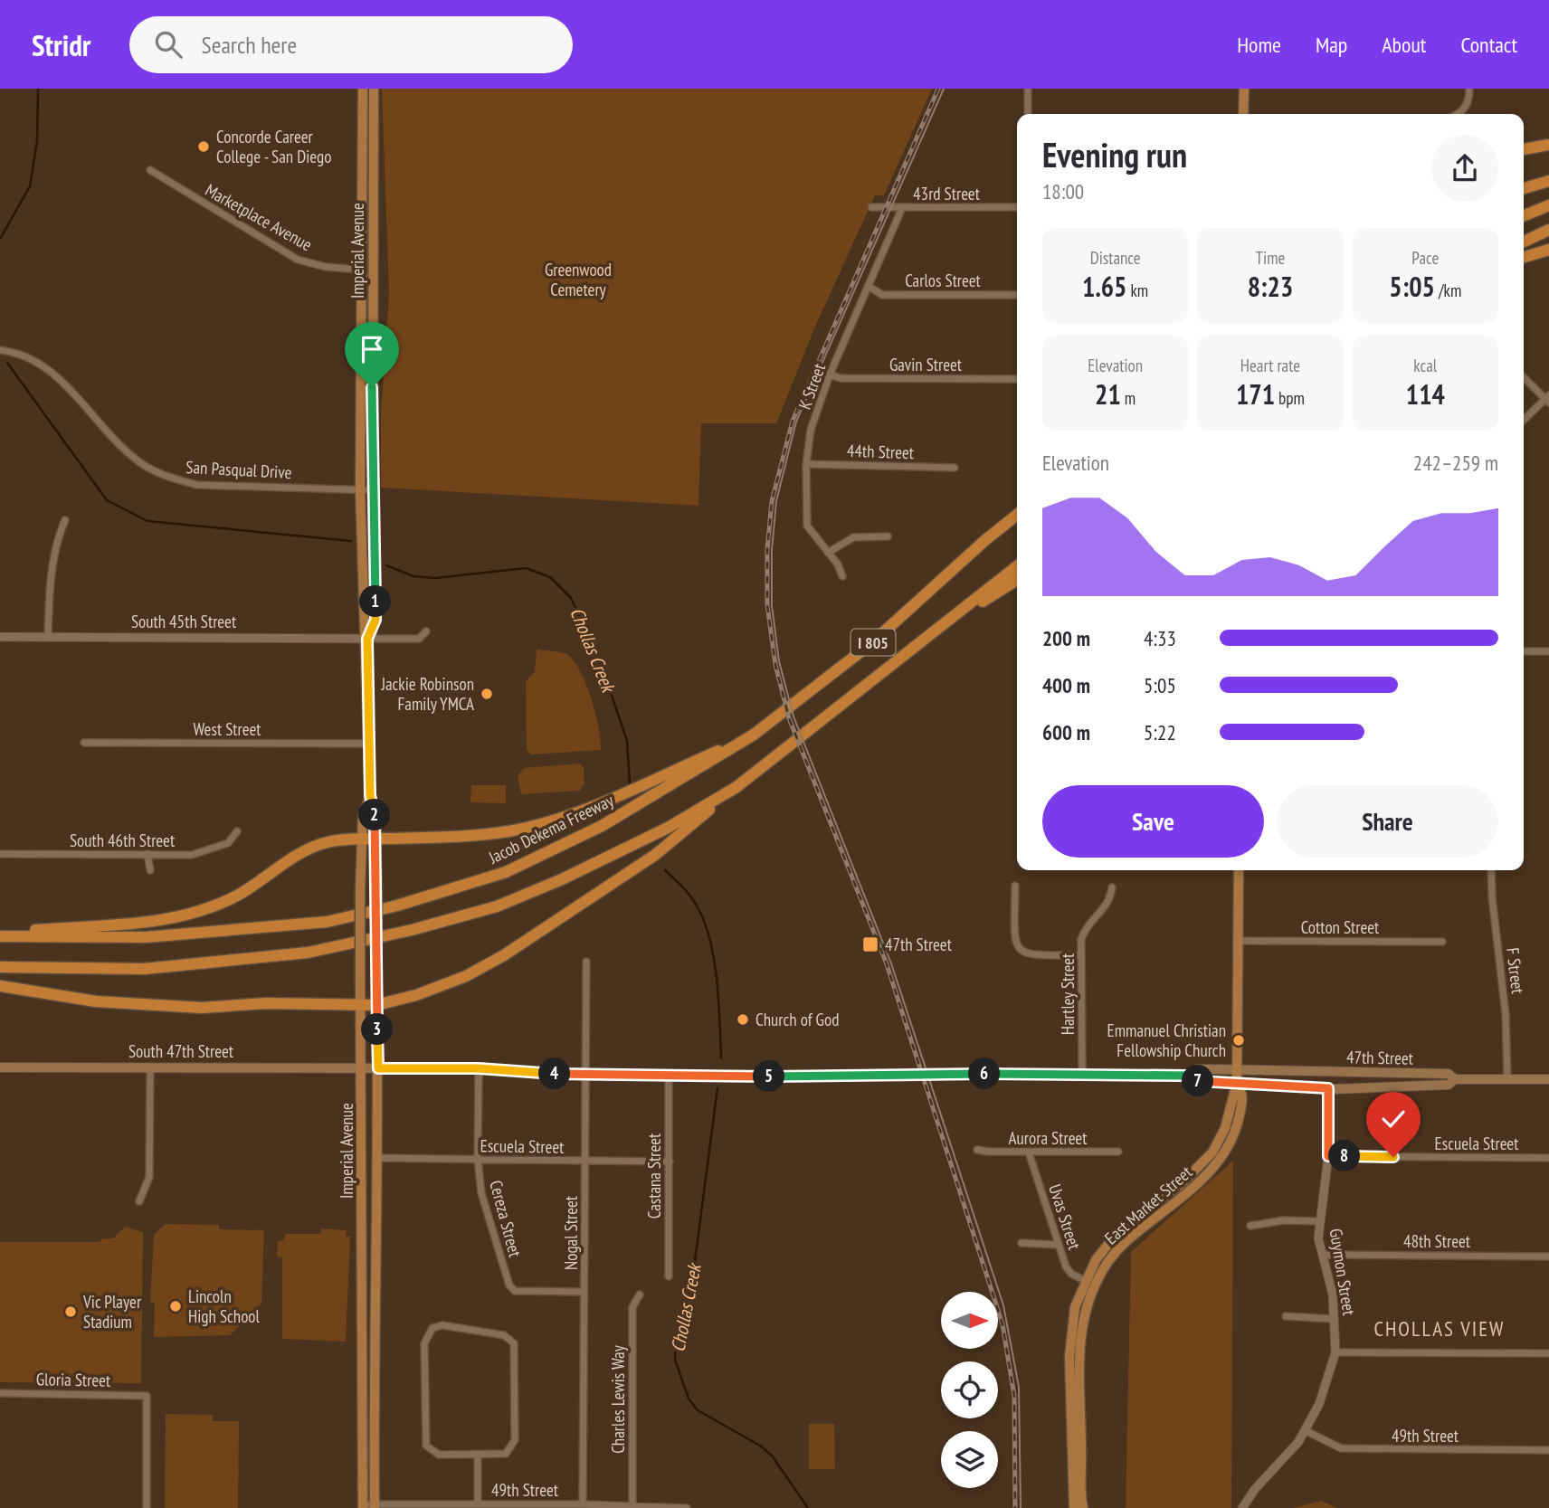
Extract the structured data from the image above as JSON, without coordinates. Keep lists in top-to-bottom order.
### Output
{
  "streets": {
    "highway": ["I 805", "Jacob Dekema Freeway"],
    "main road": [
      "Imperial Avenue",
      "South 47th Street",
      "47th Street",
      "East Market Street"
    ],
    "street": [
      "43rd Street",
      "Marketplace Avenue",
      "Carlos Street",
      "Gavin Street",
      "K Street",
      "44th Street",
      "San Pasqual Drive",
      "South 45th Street",
      "West Street",
      "South 46th Street",
      "Cotton Street",
      "F Street",
      "Hartley Street",
      "Aurora Street",
      "Escuela Street",
      "Castana Street",
      "Uvas Street",
      "Cereza Street",
      "Nogal Street",
      "48th Street",
      "Guymon Street",
      "Gloria Street",
      "Charles Lewis Way",
      "49th Street"
    ]
  },
  "crossings": [
    ["43rd Street", "K Street"],
    ["Marketplace Avenue", "Imperial Avenue"],
    ["Imperial Avenue", "San Pasqual Drive"],
    ["Imperial Avenue", "South 45th Street"],
    ["Imperial Avenue", "West Street"],
    ["Imperial Avenue", "South 47th Street"],
    ["Imperial Avenue", "47th Street"],
    ["Imperial Avenue", "Escuela Street"],
    ["Imperial Avenue", "49th Street"],
    ["Carlos Street", "K Street"],
    ["Gavin Street", "K Street"],
    ["K Street", "44th Street"],
    ["Cotton Street", "East Market Street"],
    ["F Street", "47th Street"],
    ["Hartley Street", "47th Street"],
    ["South 47th Street", "47th Street"],
    ["47th Street", "Castana Street"],
    ["47th Street", "East Market Street"],
    ["47th Street", "Cereza Street"],
    ["47th Street", "Nogal Street"],
    ["47th Street", "Guymon Street"],
    ["Aurora Street", "Uvas Street"],
    ["Escuela Street", "Castana Street"],
    ["Escuela Street", "Cereza Street"],
    ["Escuela Street", "Nogal Street"],
    ["Escuela Street", "Guymon Street"],
    ["East Market Street", "Uvas Street"],
    ["Cereza Street", "Nogal Street"],
    ["Nogal Street", "49th Street"],
    ["48th Street", "Guymon Street"],
    ["Guymon Street", "49th Street"],
    ["Charles Lewis Way", "49th Street"]
  ],
  "districts": ["CHOLLAS VIEW"],
  "water": ["Chollas Creek"],
  "parks": ["Greenwood Cemetery"],
  "places": {
    "other": [
      "Concorde Career College - San Diego",
      "Jackie Robinson Family YMCA",
      "Church of God",
      "Emmanuel Christian Fellowship Church",
      "Lincoln High School",
      "Vic Player Stadium"
    ],
    "transit": ["47th Street"]
  },
  "north": "right",
  "page": {
    "header": "Stridr",
    "search": "Search here",
    "nav": [
      "Home",
      "Map",
      "About",
      "Contact"
    ],
    "heading": ["Evening run", "18:00"],
    "stats": [
      ["Distance", "1.65 km"],
      ["Time", "8:23"],
      ["Pace", "5:05 /km"],
      ["Elevation", "21 m"],
      ["Heart rate", "171 bpm"],
      ["kcal", "114"]
    ],
    "chart": ["Elevation", "242–259 m"],
    "pins": [
      "1",
      "2",
      "3",
      "4",
      "6",
      "5",
      "7",
      "8"
    ],
    "list": [
      {
        "name": "200 m",
        "note": "4:33"
      },
      {
        "name": "400 m",
        "note": "5:05"
      },
      {
        "name": "600 m",
        "note": "5:22"
      }
    ],
    "buttons": ["Save", "Share"]
  }
}
